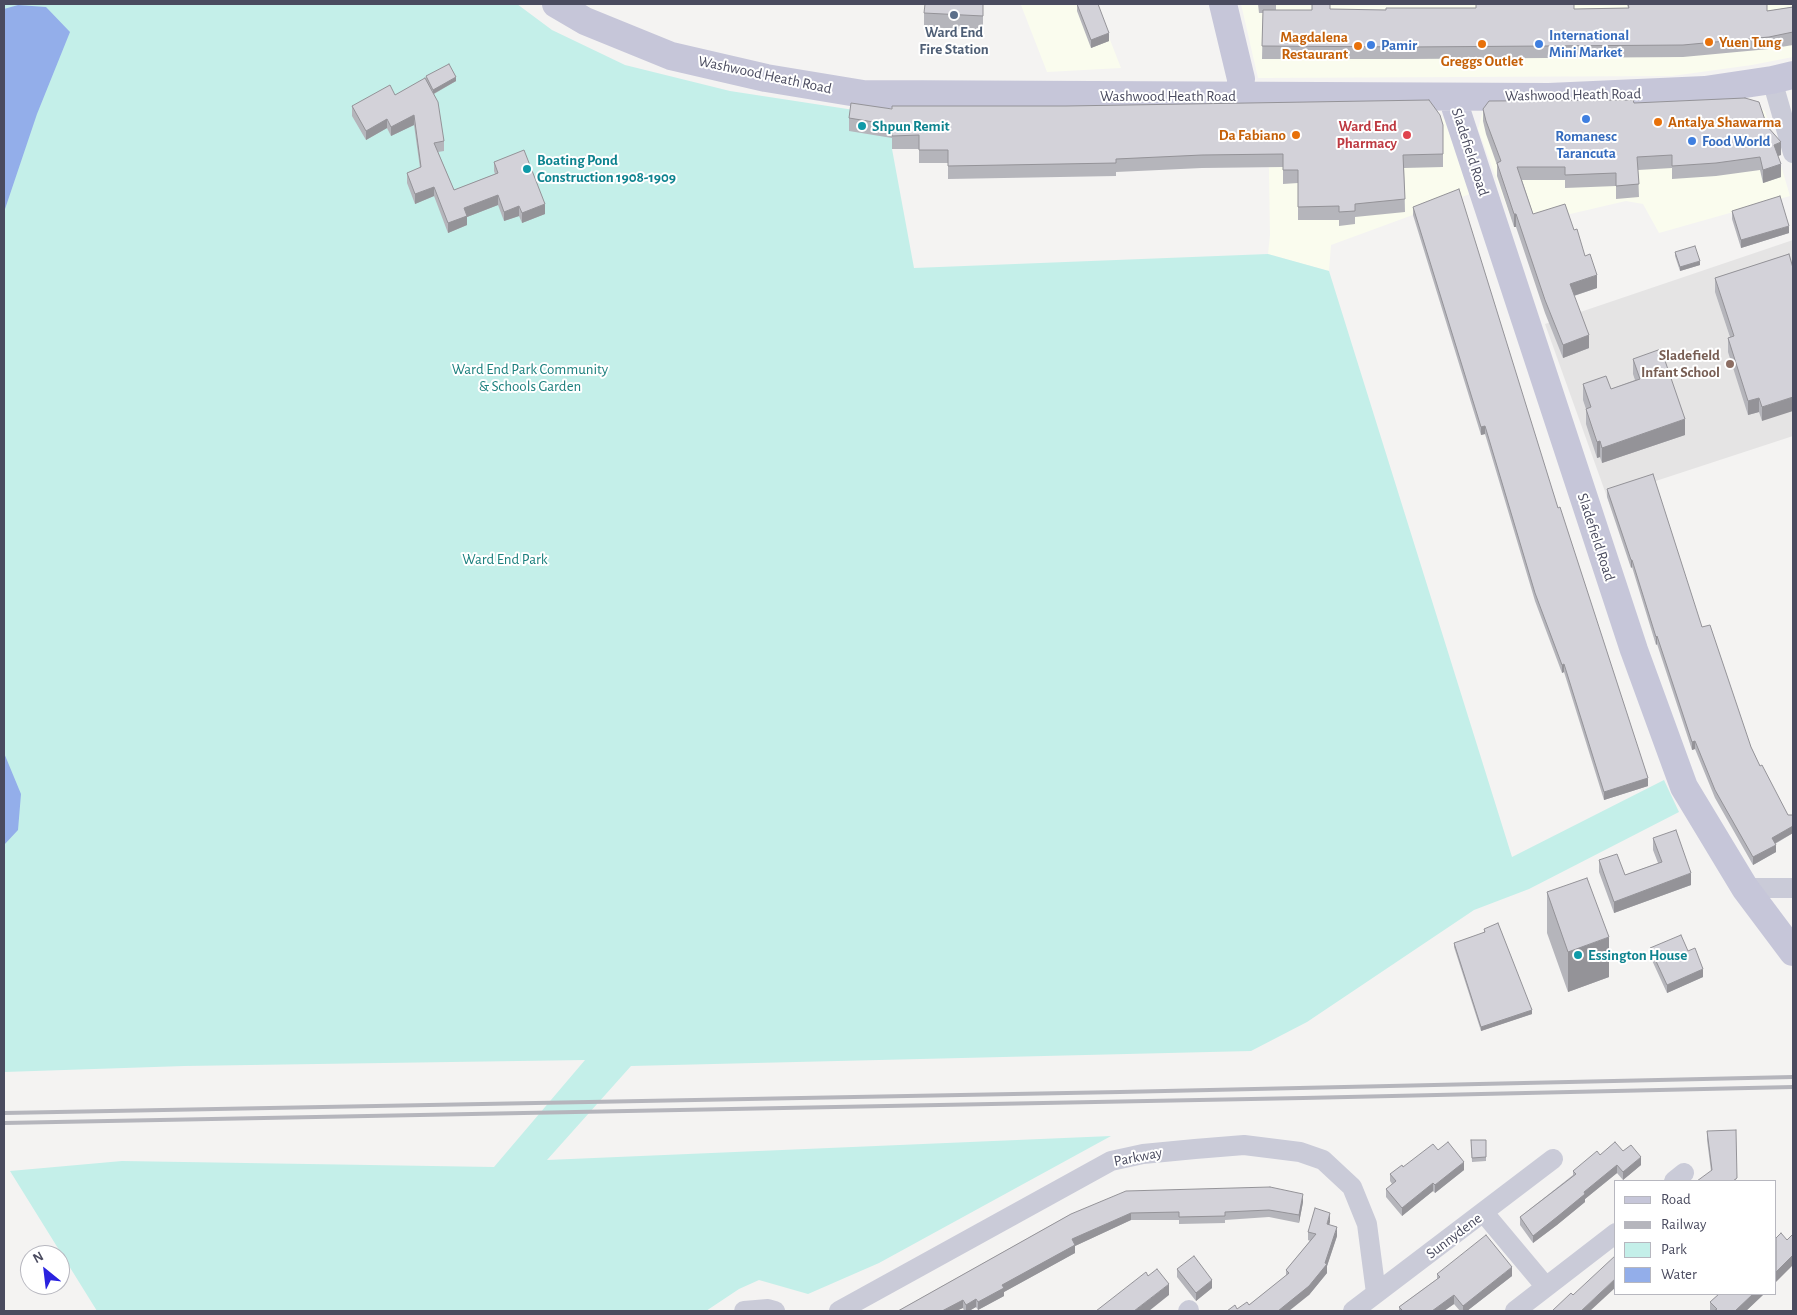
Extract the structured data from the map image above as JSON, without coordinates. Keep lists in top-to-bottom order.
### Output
{
  "streets": {
    "main road": ["Washwood Heath Road", "Sladefield Road"],
    "street": ["Parkway", "Sunnydene"]
  },
  "crossings": [
    ["Washwood Heath Road", "Sladefield Road"],
    ["Parkway", "Sunnydene"]
  ],
  "parks": ["Ward End Park Community & Schools Garden", "Ward End Park"],
  "places": [
    "Ward End Fire Station",
    "Yuen Tung",
    "Greggs Outlet",
    "International Mini Market",
    "Pamir",
    "Magdalena Restaurant",
    "Romanesc Tarancuta",
    "Antalya Shawarma",
    "Shpun Remit",
    "Da Fabiano",
    "Ward End Pharmacy",
    "Food World",
    "Boating Pond Construction 1908-1909",
    "Sladefield Infant School",
    "Essington House"
  ],
  "legend": [
    "Road",
    "Railway",
    "Park",
    "Water"
  ],
  "north": "top left"
}
